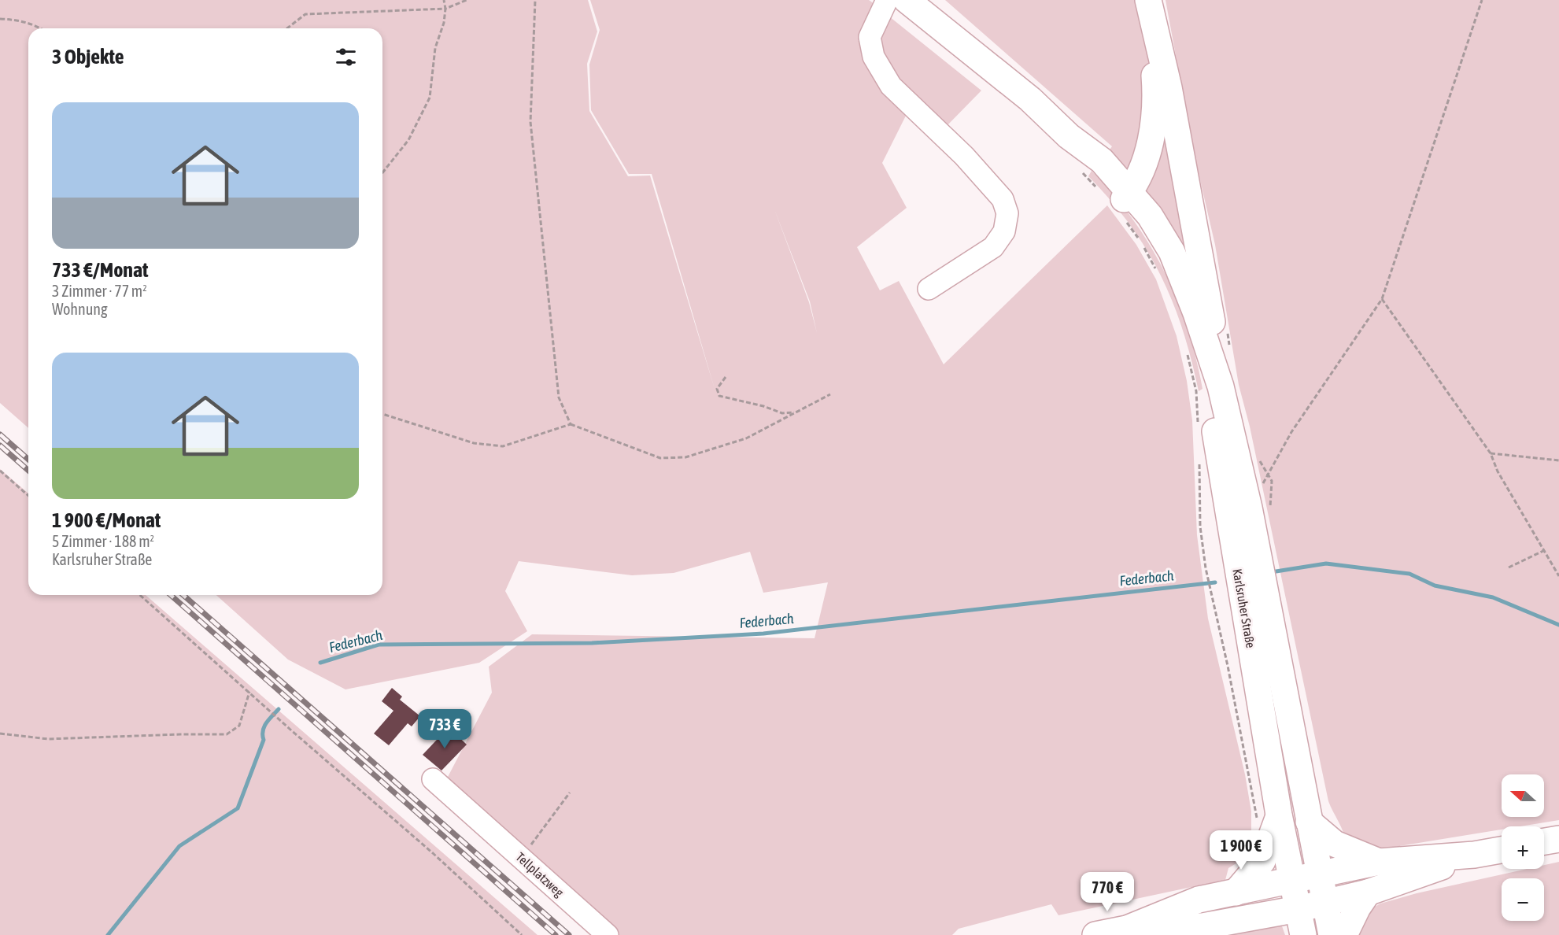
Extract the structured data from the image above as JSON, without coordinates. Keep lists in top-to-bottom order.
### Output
{
  "streets": {
    "main road": ["Karlsruher Straße"],
    "lane": ["Tellplatzweg"]
  },
  "water": ["Federbach"],
  "north": "left",
  "page": {
    "heading": "3 Objekte",
    "list": [
      {
        "name": "733 €/Monat",
        "note": "3 Zimmer · 77 m² · Wohnung"
      },
      {
        "name": "1 900 €/Monat",
        "note": "5 Zimmer · 188 m² · Karlsruher Straße"
      }
    ],
    "price": ["733 €", "1 900 €", "770 €"],
    "map_buttons": ["+", "−"]
  }
}
